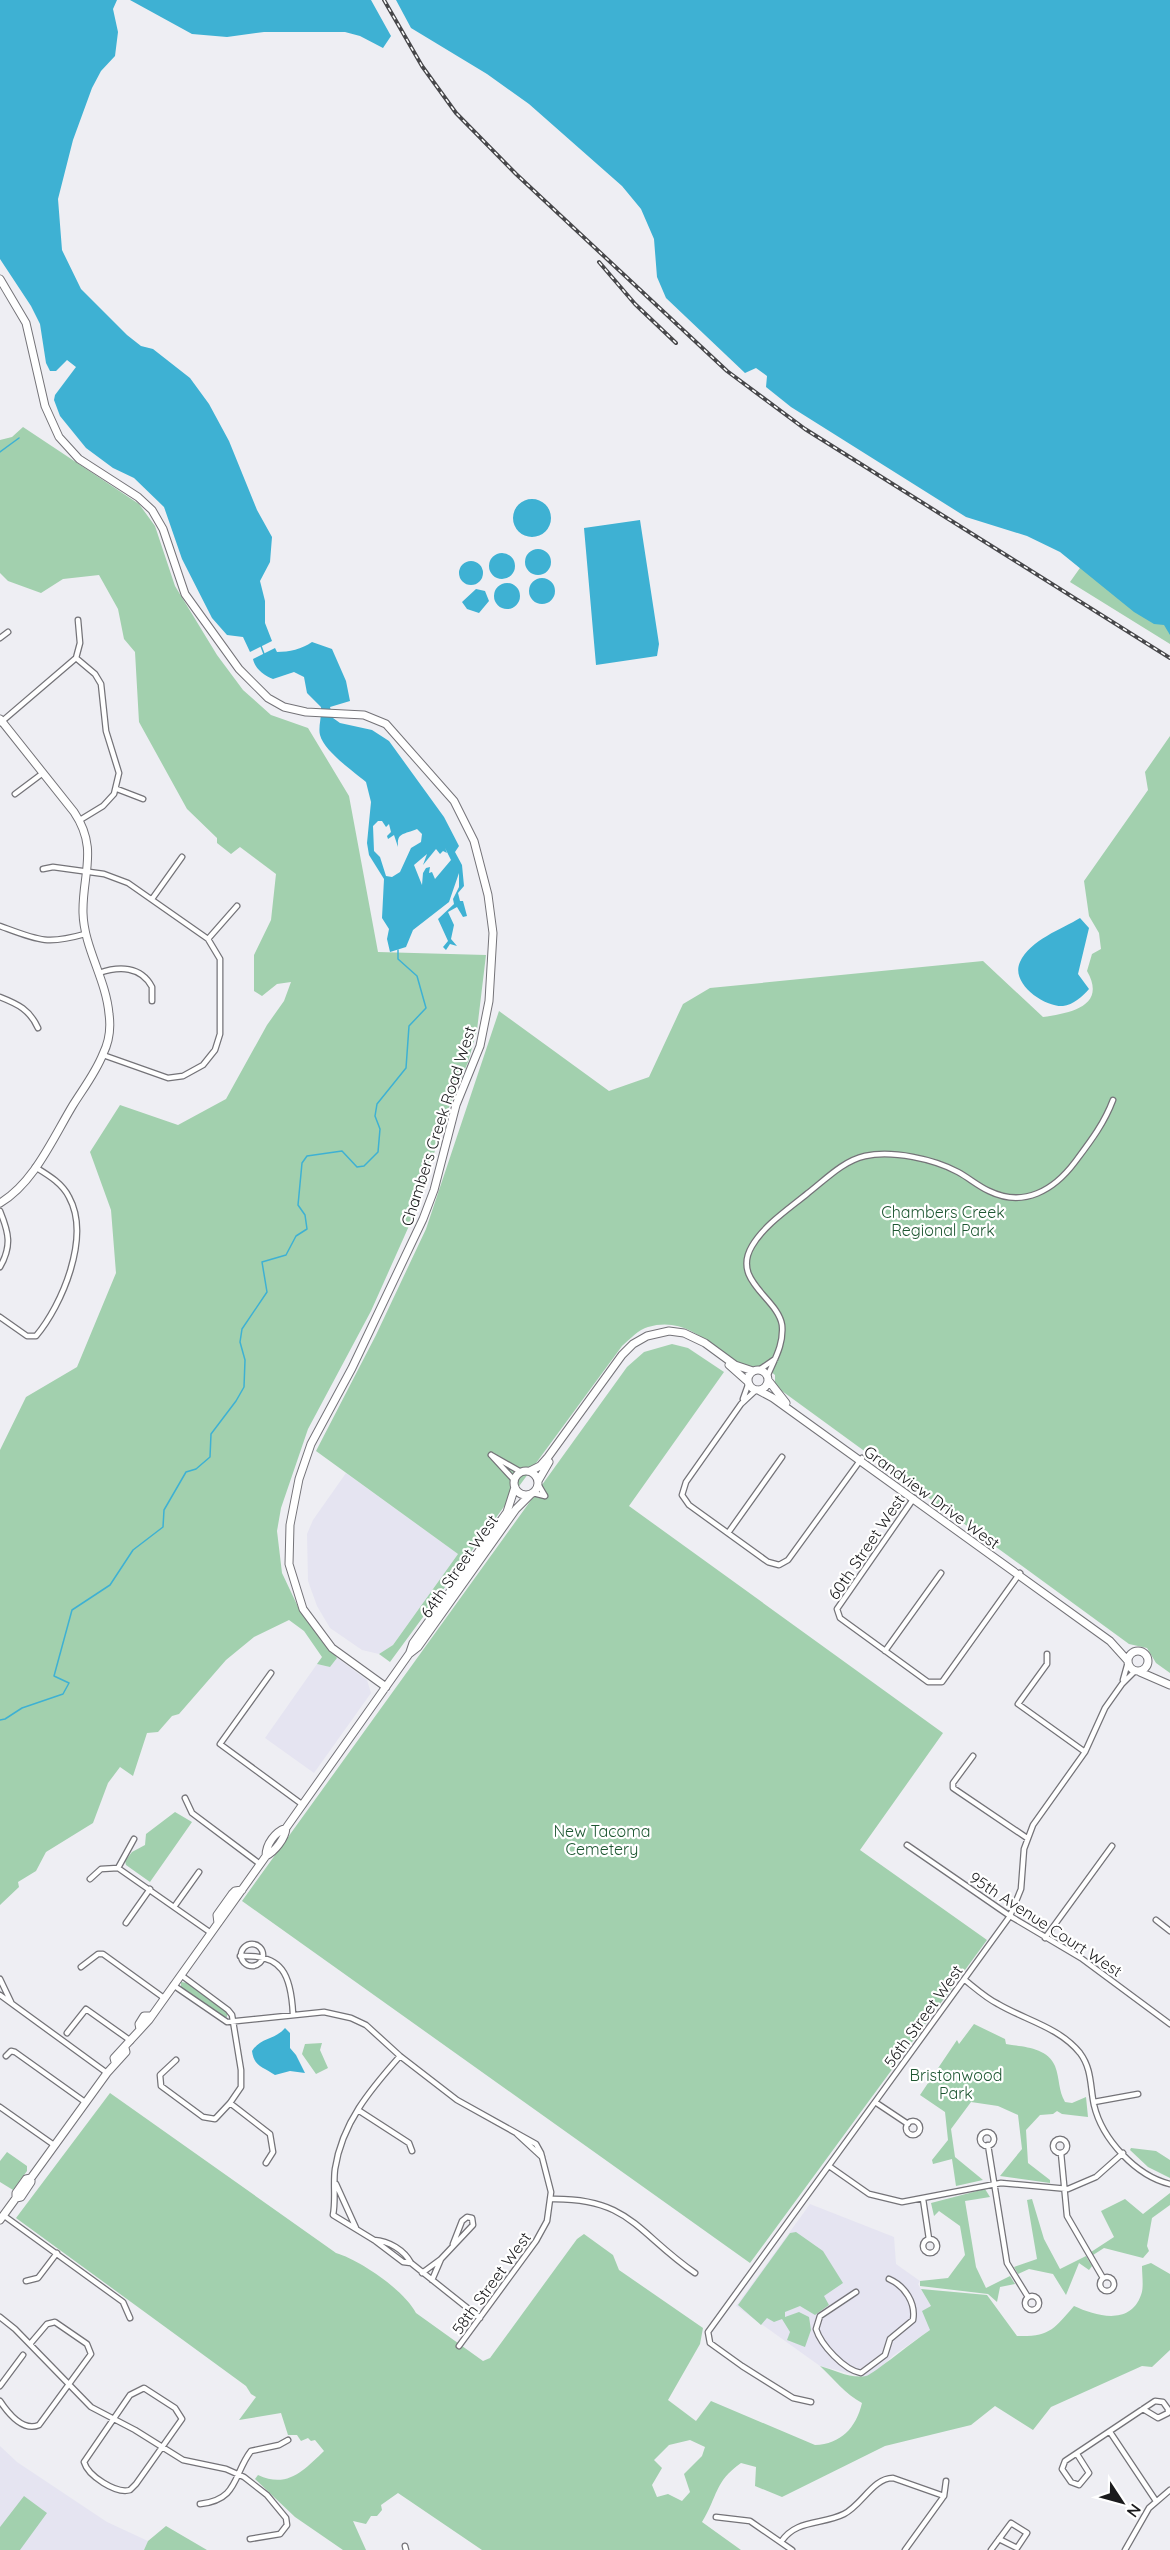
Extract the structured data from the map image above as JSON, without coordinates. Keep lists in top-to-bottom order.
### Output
{
  "streets": {
    "street": [
      "Chambers Creek Road West",
      "Grandview Drive West",
      "60th Street West",
      "64th Street West",
      "95th Avenue Court West",
      "56th Street West",
      "58th Street West"
    ]
  },
  "crossings": [
    ["Chambers Creek Road West", "64th Street West"],
    ["Grandview Drive West", "60th Street West"],
    ["Grandview Drive West", "56th Street West"],
    ["95th Avenue Court West", "56th Street West"]
  ],
  "parks": ["Chambers Creek Regional Park", "New Tacoma Cemetery", "Bristonwood Park"],
  "north": "bottom right"
}
